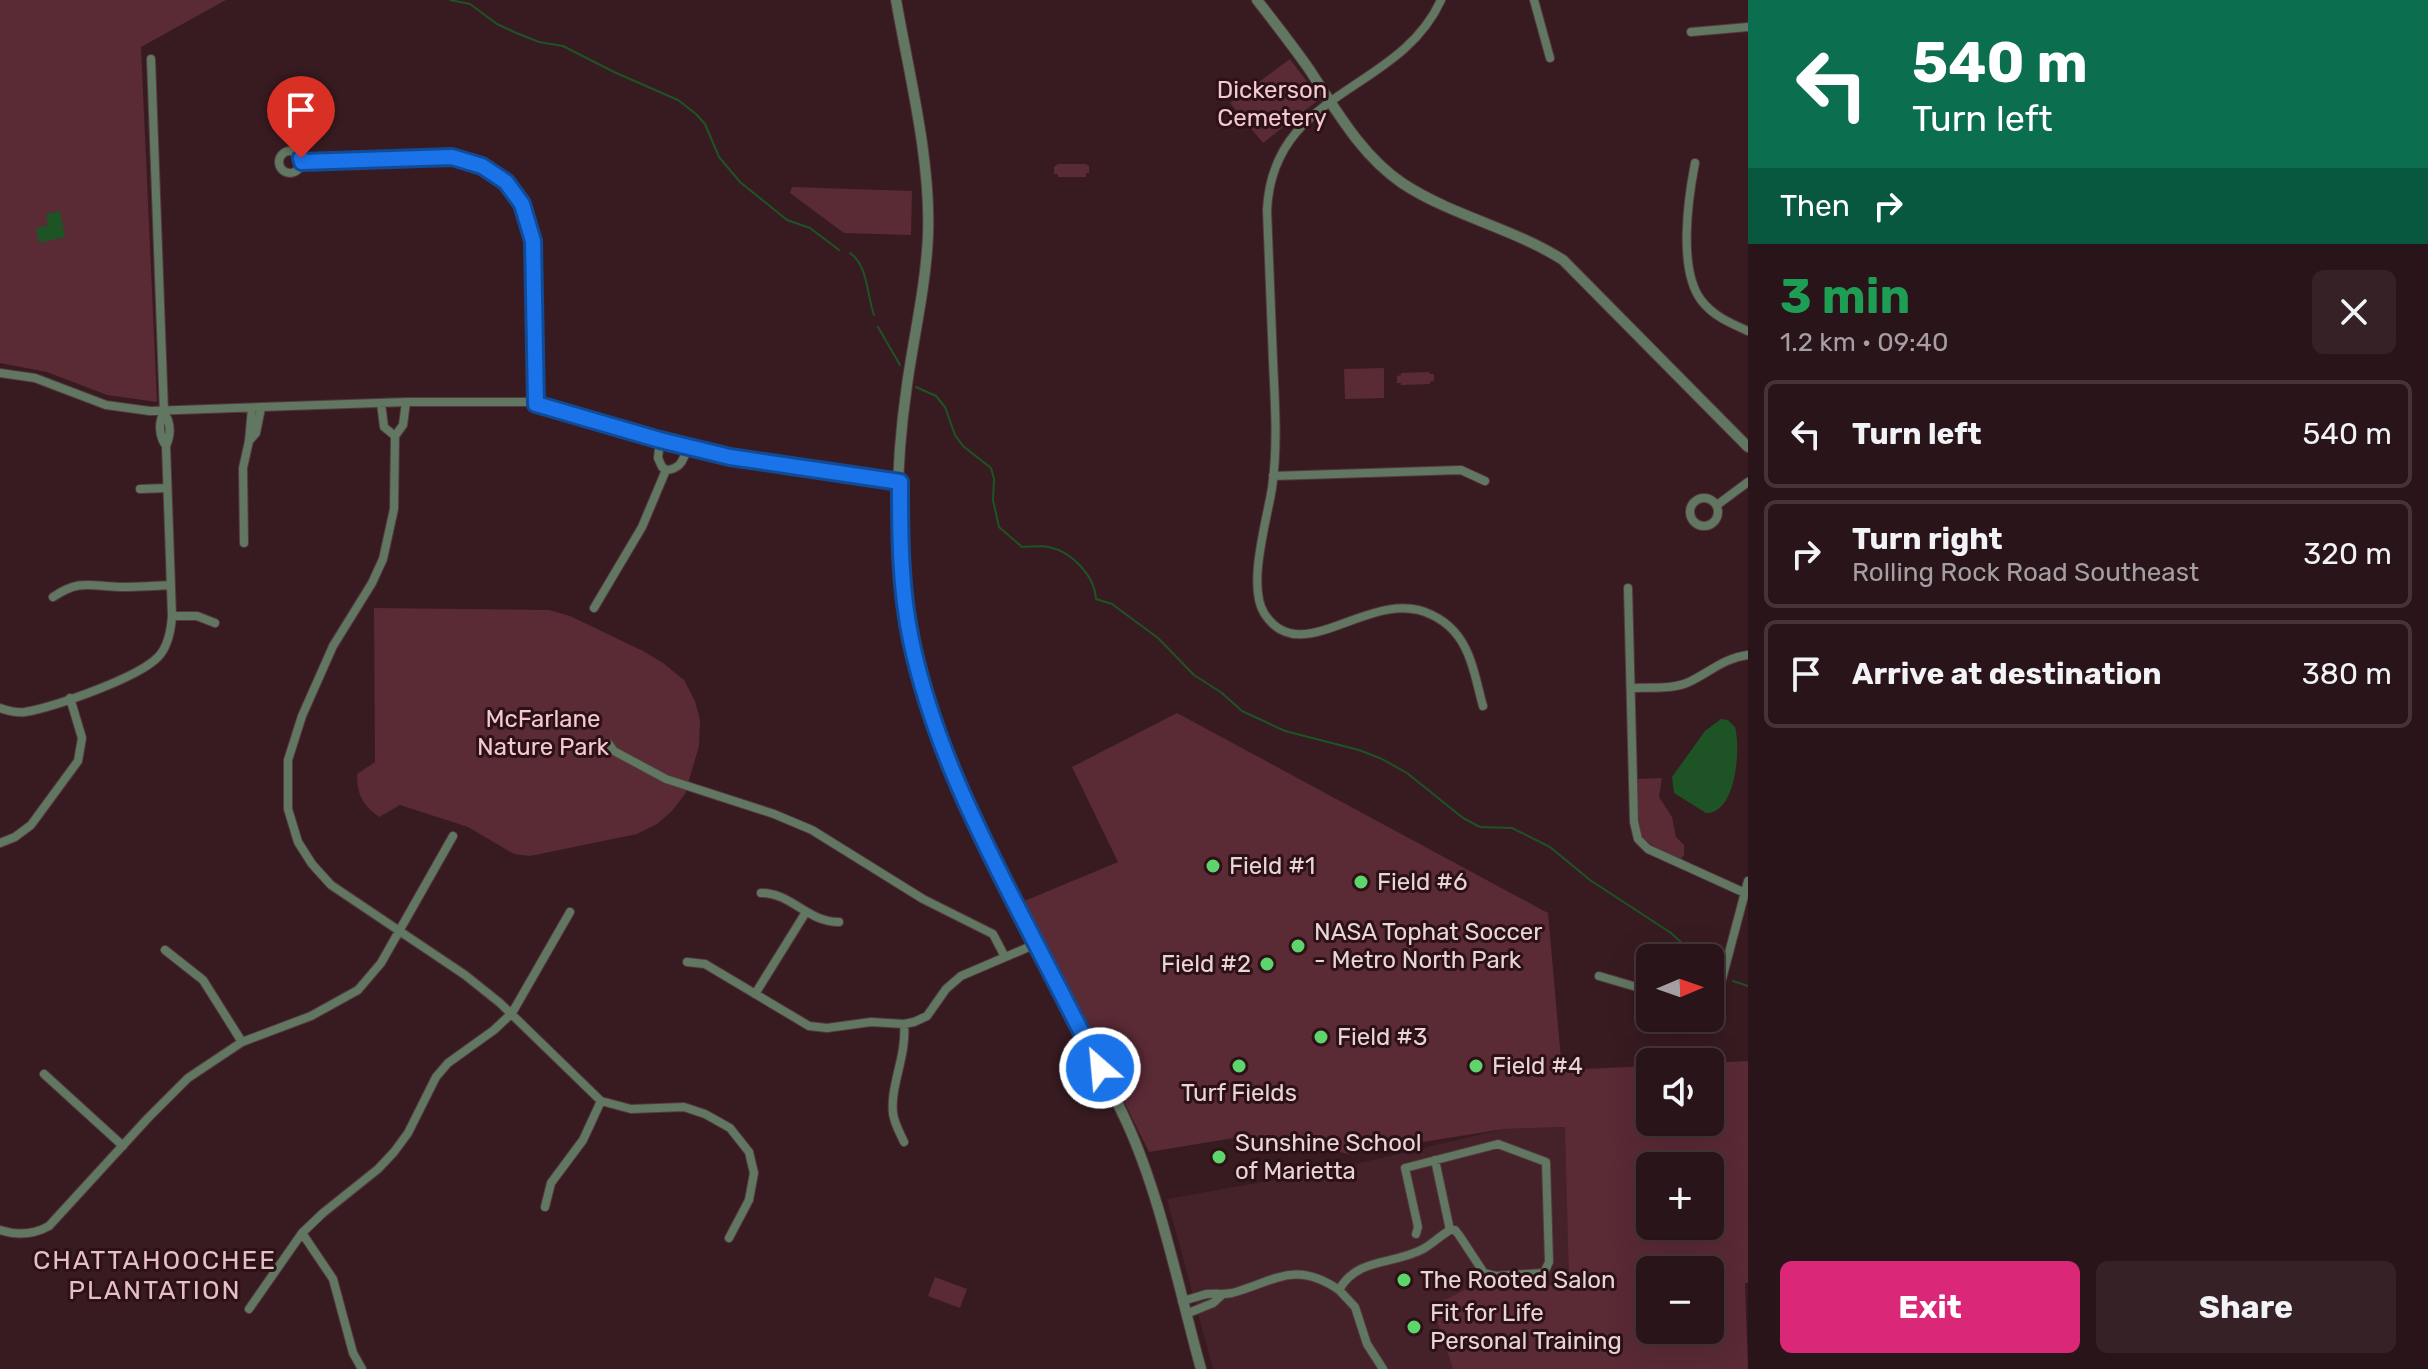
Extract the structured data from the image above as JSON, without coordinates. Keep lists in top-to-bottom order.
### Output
{
  "districts": ["CHATTAHOOCHEE PLANTATION"],
  "parks": ["Dickerson Cemetery", "McFarlane Nature Park"],
  "places": [
    "Field #1",
    "Field #6",
    "NASA Tophat Soccer - Metro North Park",
    "Field #2",
    "Field #3",
    "Turf Fields",
    "Field #4",
    "Sunshine School of Marietta",
    "The Rooted Salon",
    "Fit for Life Personal Training"
  ],
  "north": "right",
  "page": {
    "turn": ["540 m", "Turn left"],
    "then": "Then",
    "heading": ["3 min", "1.2 km · 09:40"],
    "list": [
      {
        "name": "Turn left",
        "value": "540 m"
      },
      {
        "name": "Turn right",
        "note": "Rolling Rock Road Southeast",
        "value": "320 m"
      },
      {
        "name": "Arrive at destination",
        "value": "380 m"
      }
    ],
    "map_buttons": ["+", "−"],
    "buttons": ["Exit", "Share"]
  }
}
